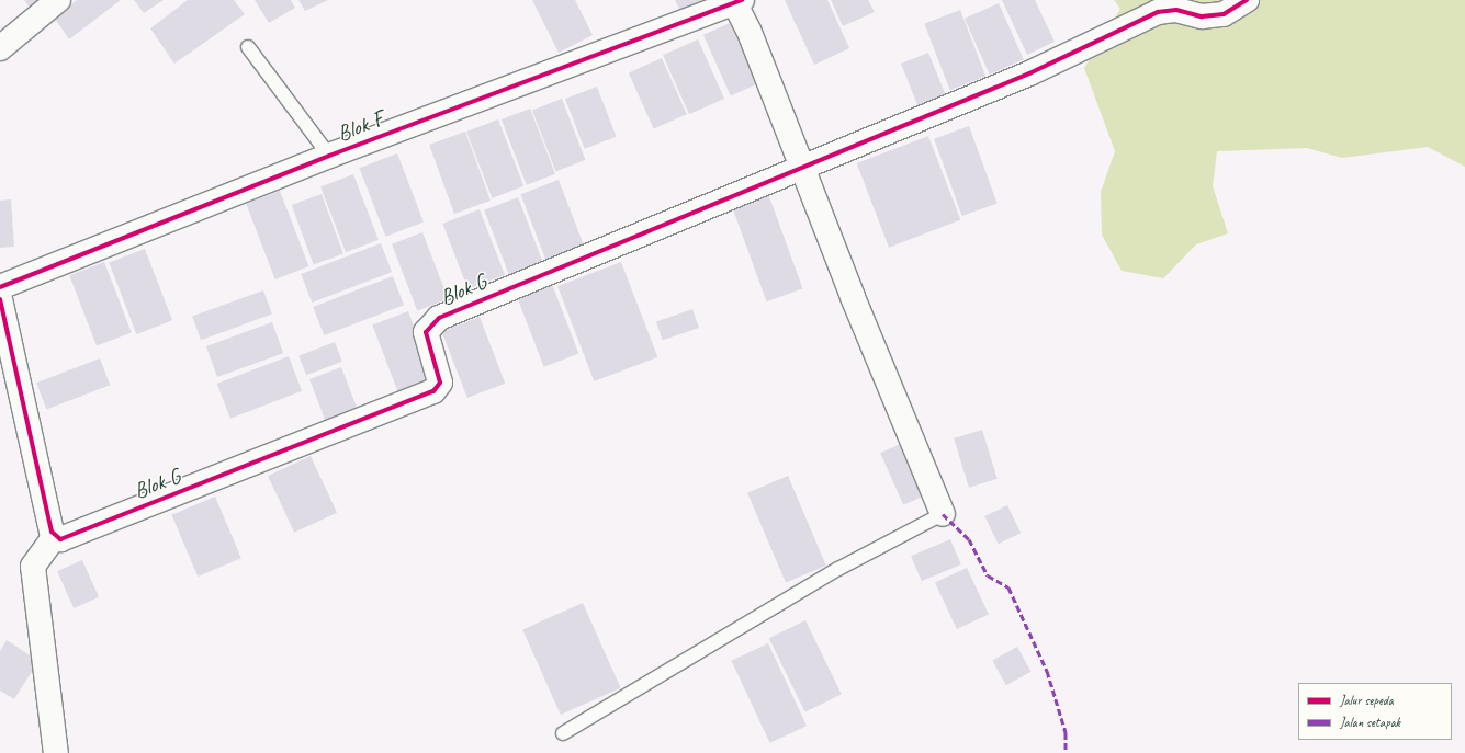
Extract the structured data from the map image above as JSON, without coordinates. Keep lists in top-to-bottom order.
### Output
{
  "streets": {
    "street": ["Blok F", "Blok G"]
  },
  "legend": ["Jalur sepeda", "Jalan setapak"]
}
